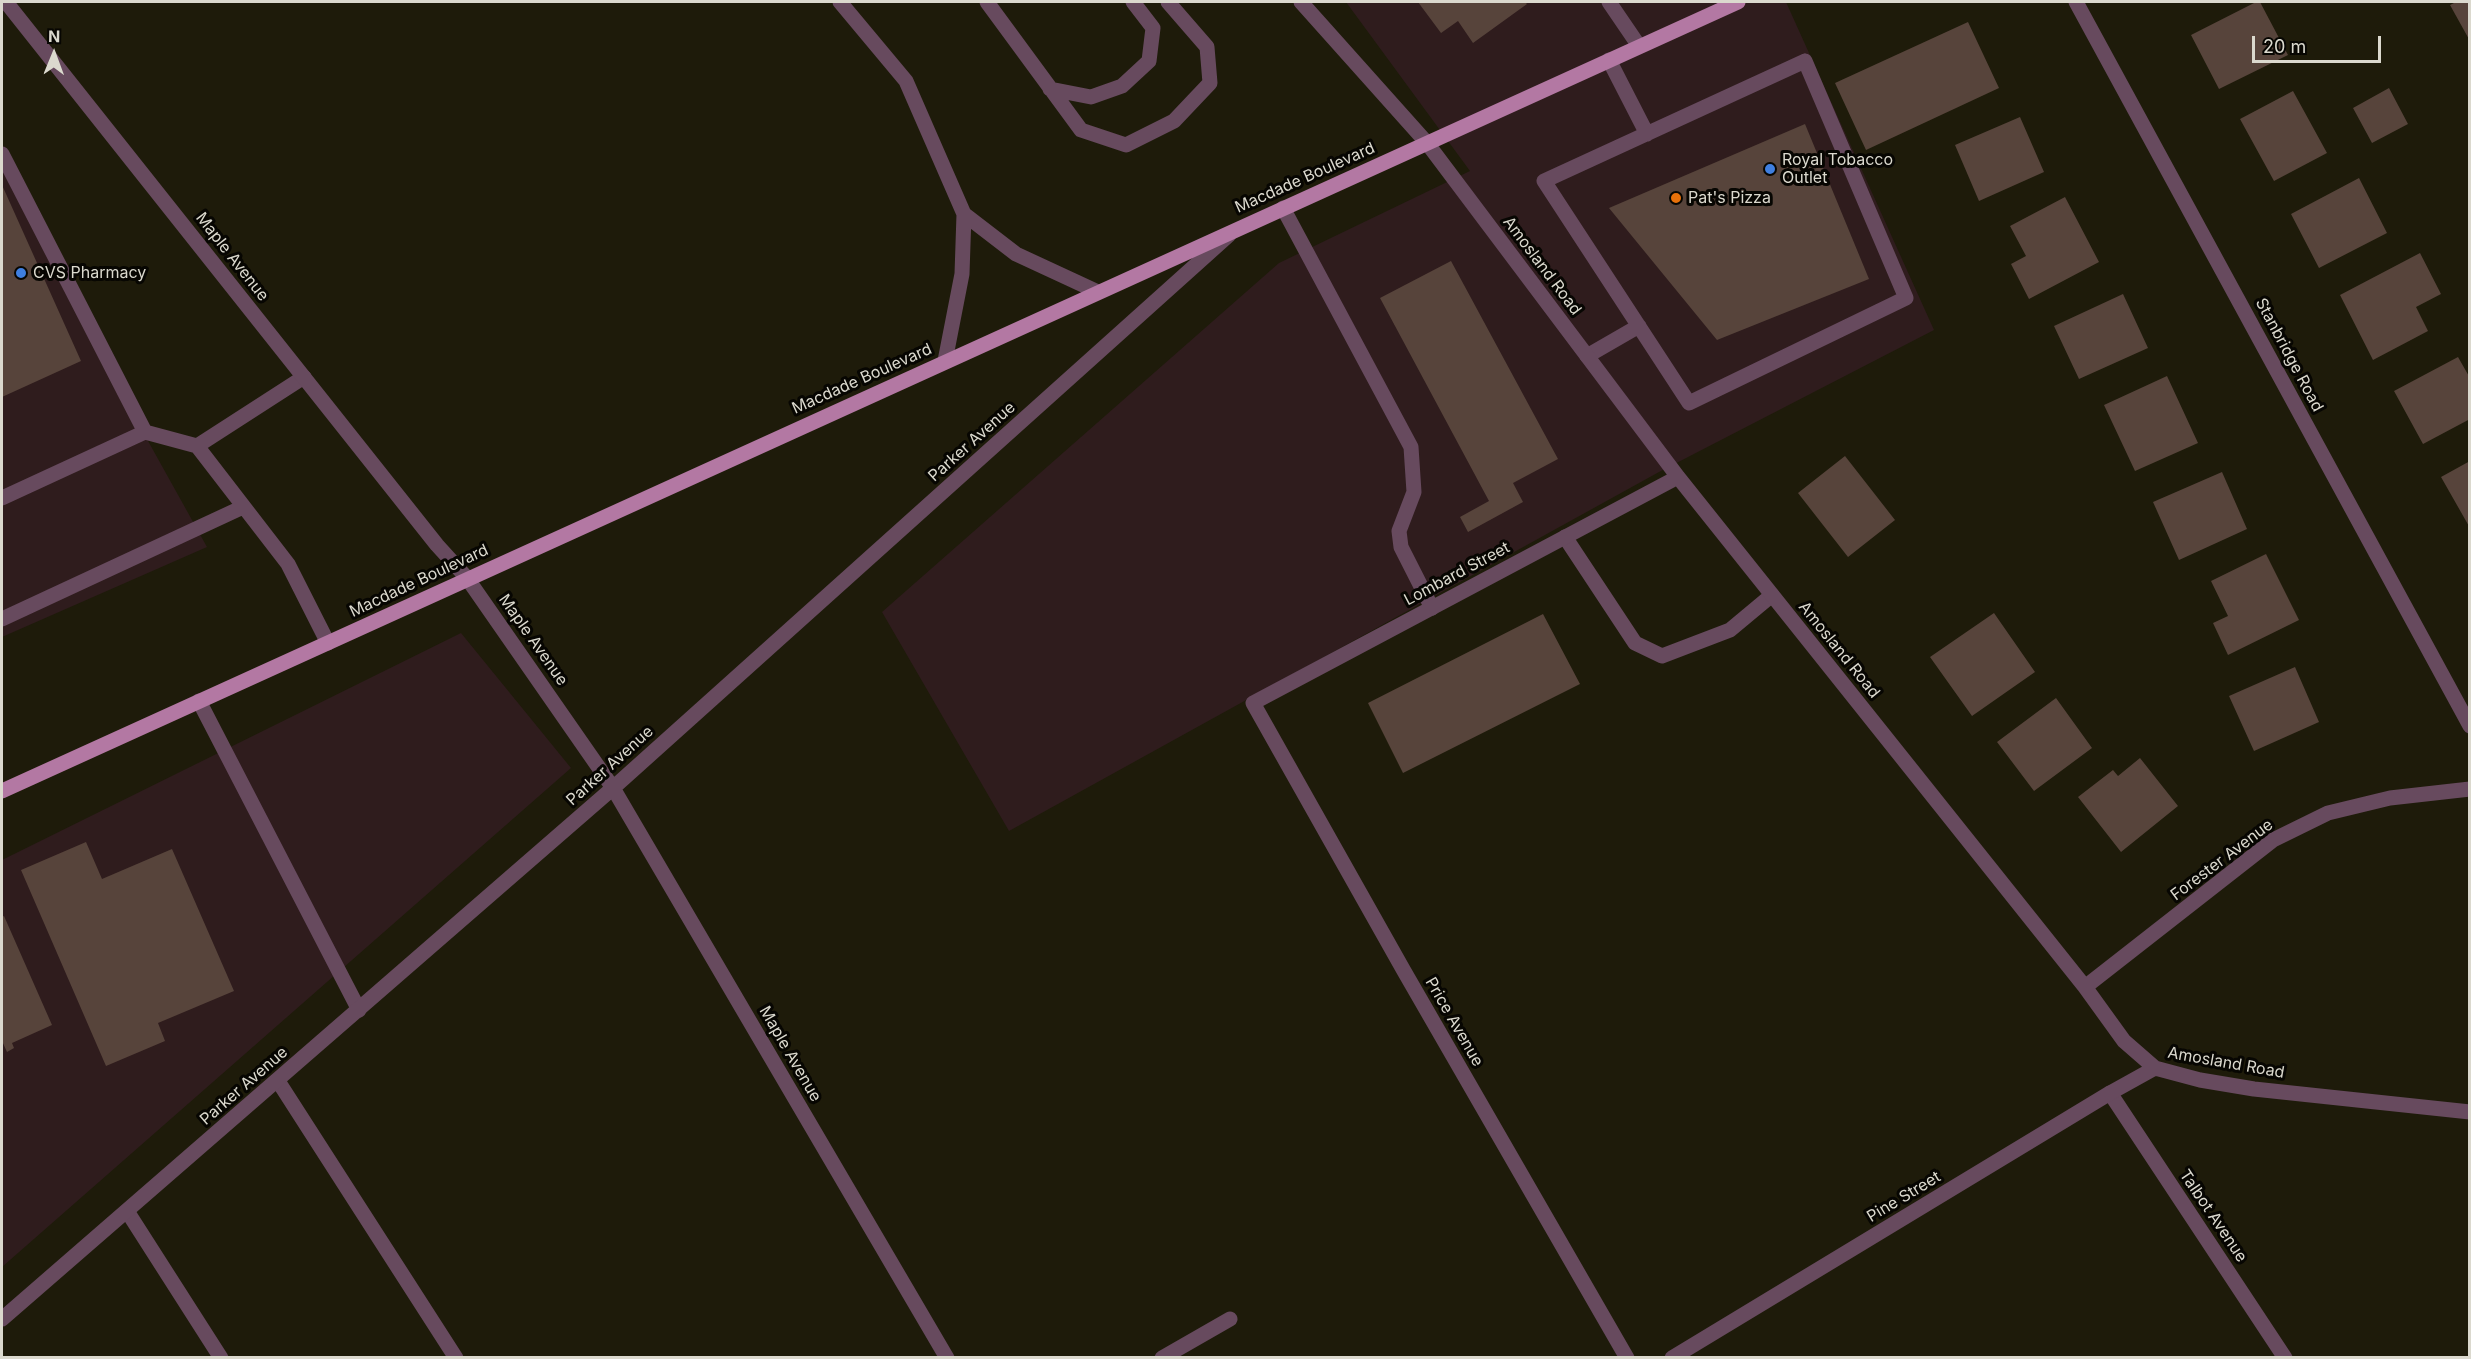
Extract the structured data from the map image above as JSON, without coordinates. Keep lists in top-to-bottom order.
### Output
{
  "streets": {
    "main road": ["Macdade Boulevard"],
    "street": [
      "Maple Avenue",
      "Amosland Road",
      "Stanbridge Road",
      "Parker Avenue",
      "Lombard Street",
      "Forester Avenue",
      "Price Avenue",
      "Pine Street",
      "Talbot Avenue"
    ]
  },
  "crossings": [
    ["Macdade Boulevard", "Maple Avenue"],
    ["Macdade Boulevard", "Amosland Road"],
    ["Macdade Boulevard", "Parker Avenue"],
    ["Maple Avenue", "Parker Avenue"],
    ["Amosland Road", "Lombard Street"],
    ["Amosland Road", "Forester Avenue"],
    ["Amosland Road", "Pine Street"],
    ["Lombard Street", "Price Avenue"],
    ["Pine Street", "Talbot Avenue"]
  ],
  "places": ["Royal Tobacco Outlet", "Pat's Pizza", "CVS Pharmacy"],
  "scale_bar": "20 m",
  "north": "top"
}
